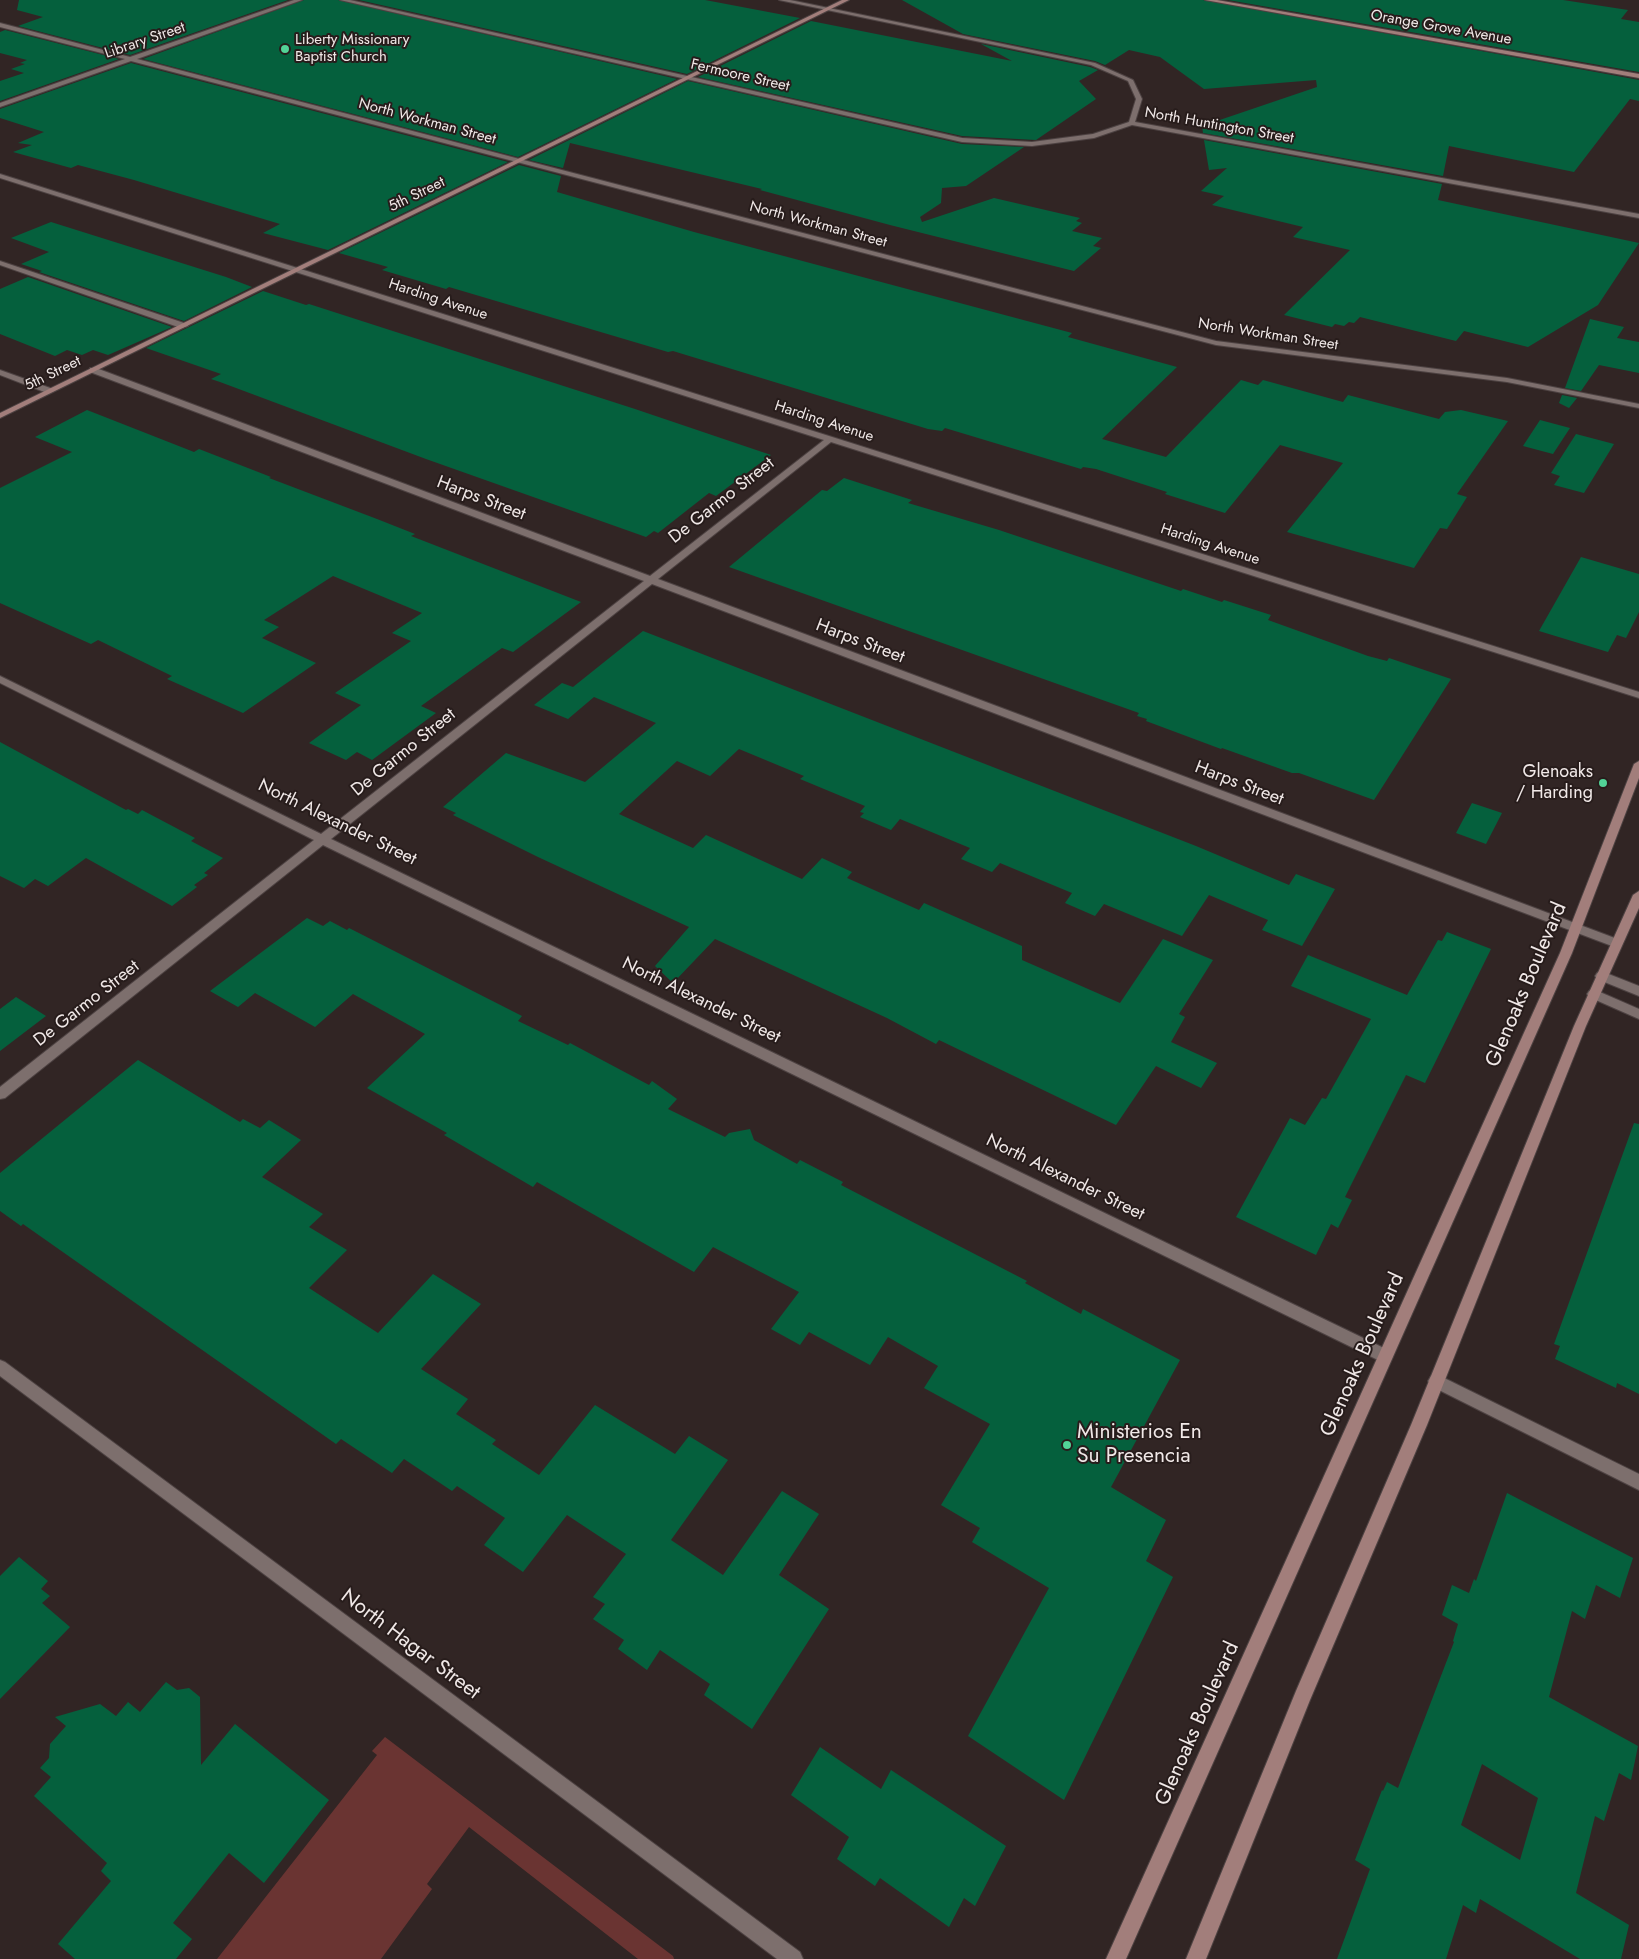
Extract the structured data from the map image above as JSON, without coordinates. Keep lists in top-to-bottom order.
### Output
{
  "streets": {
    "street": [
      "Orange Grove Avenue",
      "Library Street",
      "Fermoore Street",
      "North Workman Street",
      "North Huntington Street",
      "5th Street",
      "Harding Avenue",
      "Harps Street",
      "De Garmo Street",
      "North Alexander Street",
      "Glenoaks Boulevard",
      "North Hagar Street"
    ]
  },
  "crossings": [
    ["Library Street", "North Workman Street"],
    ["Fermoore Street", "North Huntington Street"],
    ["Fermoore Street", "5th Street"],
    ["North Workman Street", "5th Street"],
    ["North Huntington Street", "5th Street"],
    ["5th Street", "Harding Avenue"],
    ["5th Street", "Harps Street"],
    ["Harding Avenue", "De Garmo Street"],
    ["Harps Street", "De Garmo Street"],
    ["Harps Street", "Glenoaks Boulevard"],
    ["De Garmo Street", "North Alexander Street"],
    ["North Alexander Street", "Glenoaks Boulevard"]
  ],
  "places": ["Liberty Missionary Baptist Church", "Glenoaks / Harding", "Ministerios En Su Presencia"]
}
